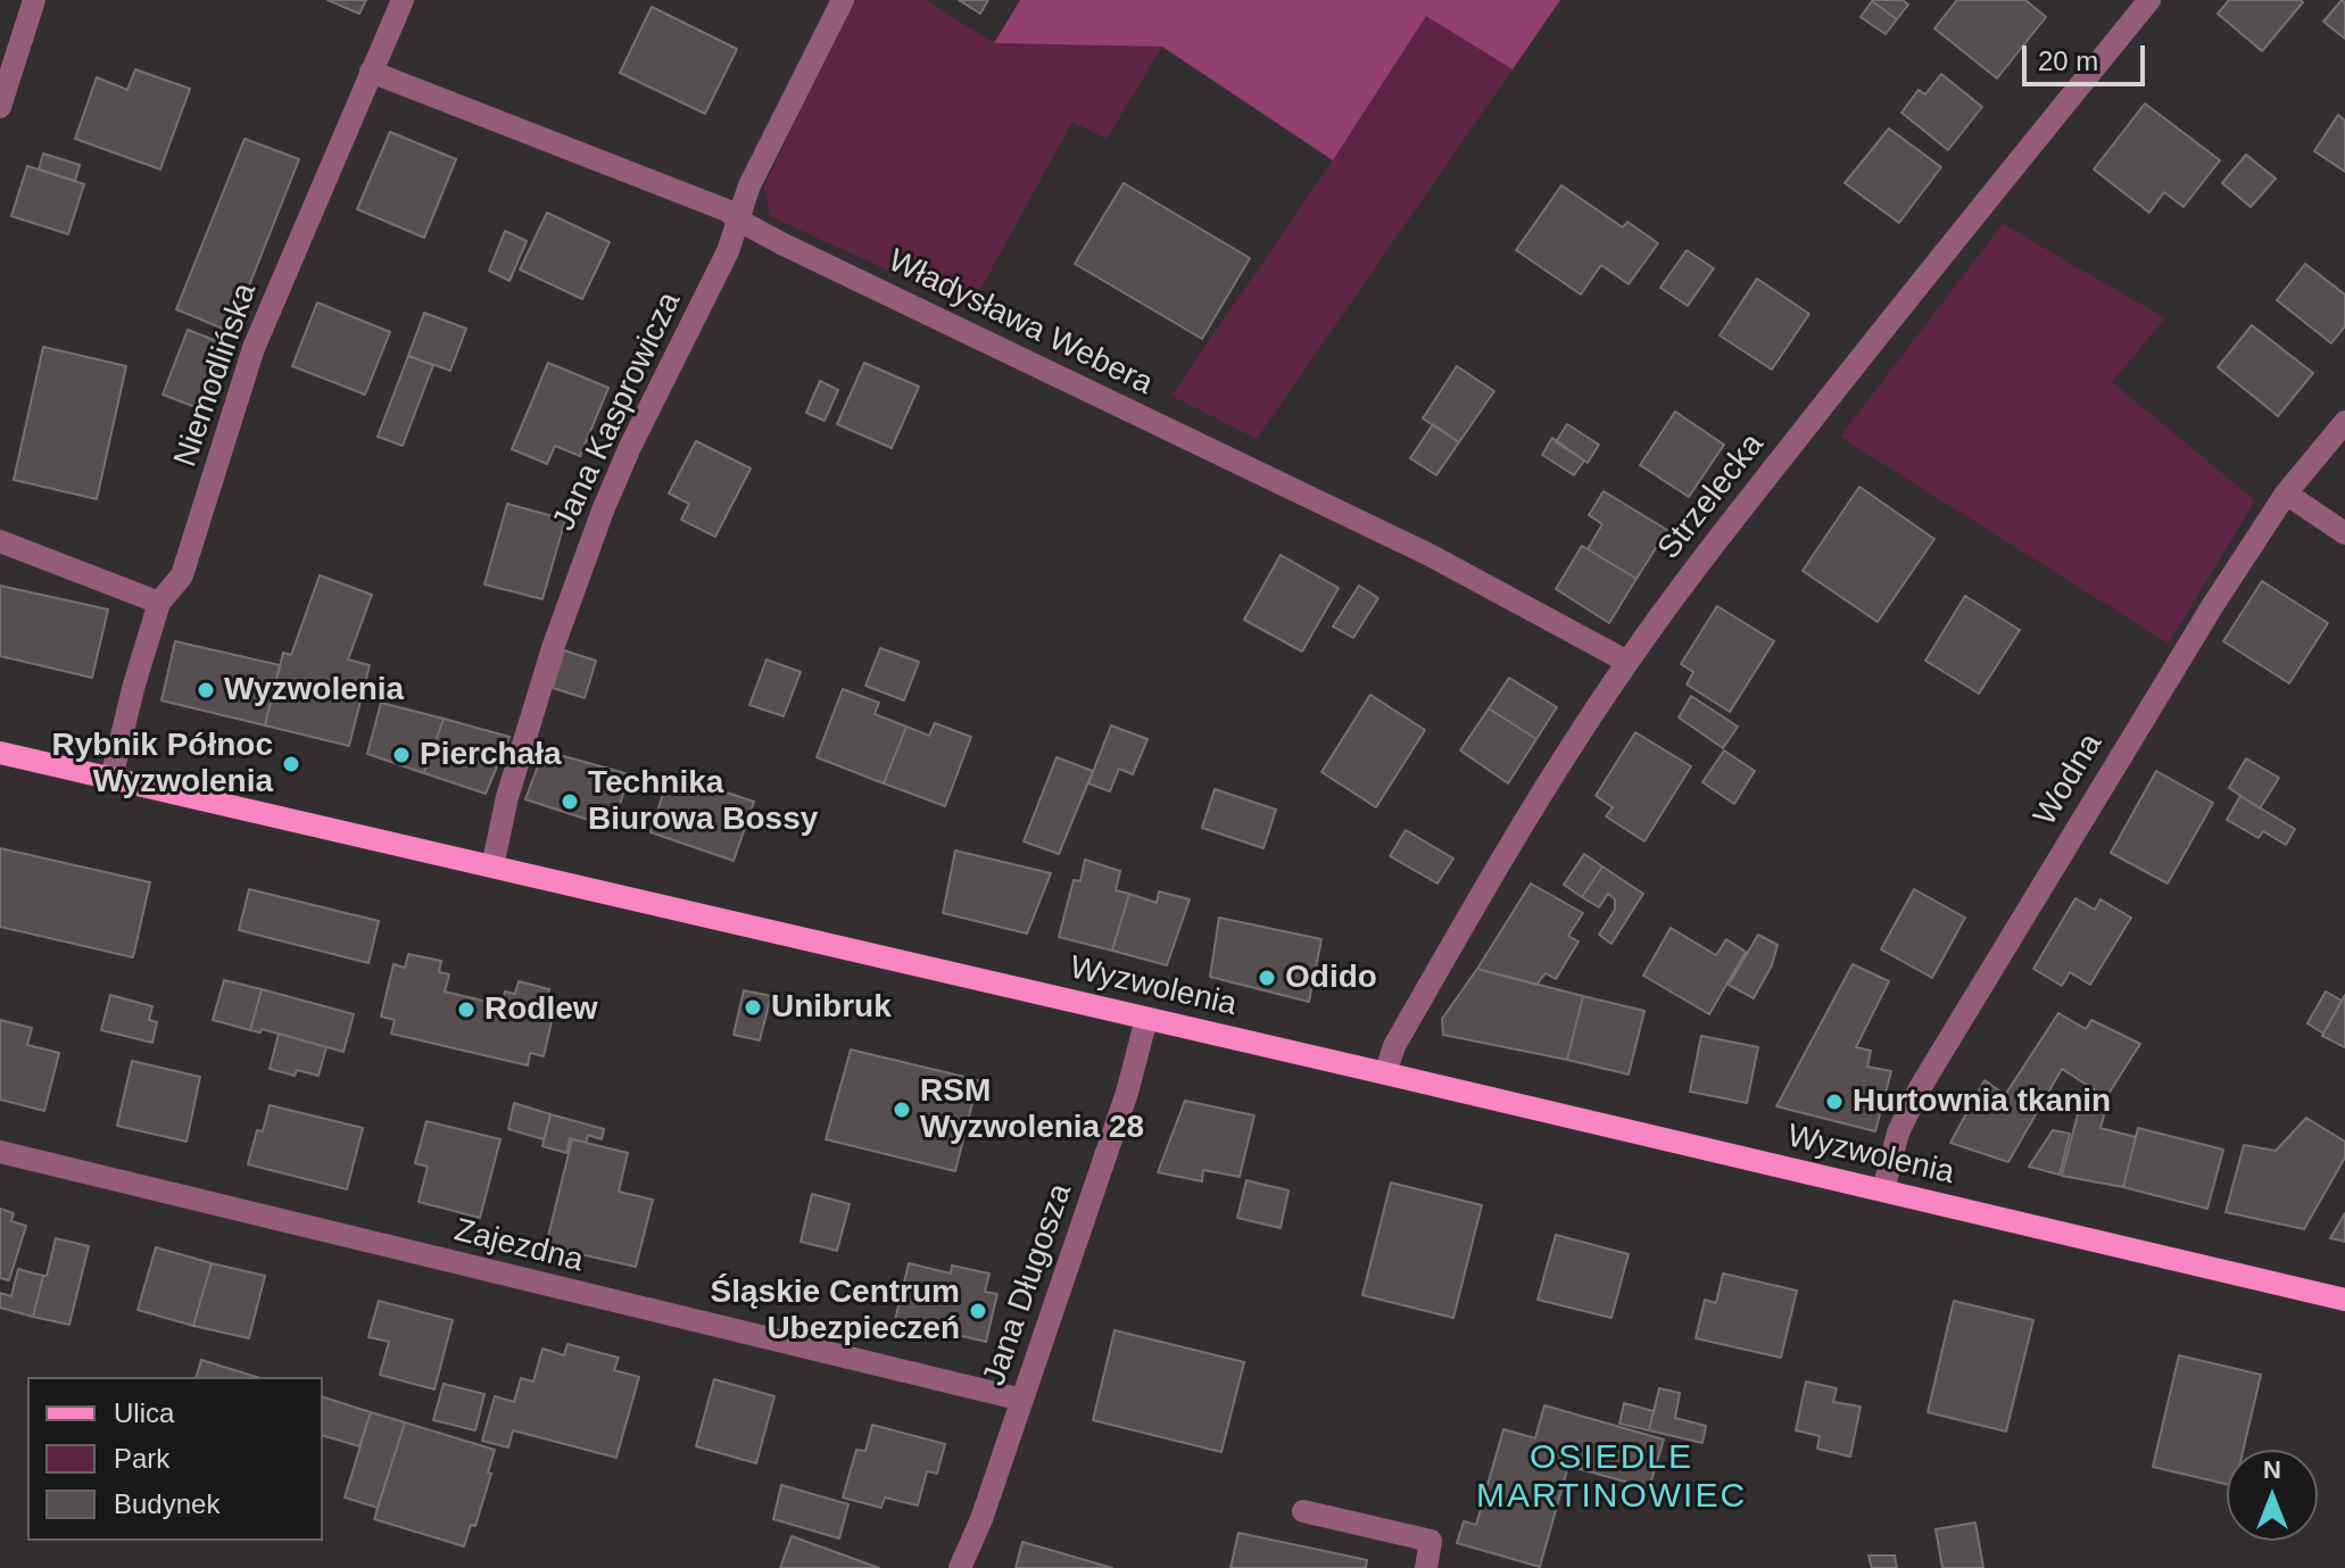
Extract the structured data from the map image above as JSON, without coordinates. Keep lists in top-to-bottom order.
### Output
{
  "streets": {
    "main road": ["Wyzwolenia"],
    "street": [
      "Władysława Webera",
      "Niemodlińska",
      "Jana Kasprowicza",
      "Strzelecka",
      "Wodna",
      "Zajezdna",
      "Jana Długosza"
    ]
  },
  "crossings": [
    ["Władysława Webera", "Niemodlińska"],
    ["Władysława Webera", "Jana Kasprowicza"],
    ["Władysława Webera", "Strzelecka"],
    ["Niemodlińska", "Wyzwolenia"],
    ["Jana Kasprowicza", "Wyzwolenia"],
    ["Strzelecka", "Wyzwolenia"],
    ["Wodna", "Wyzwolenia"],
    ["Wyzwolenia", "Jana Długosza"],
    ["Zajezdna", "Jana Długosza"]
  ],
  "districts": ["OSIEDLE MARTINOWIEC"],
  "places": [
    "Wyzwolenia",
    "Pierchała",
    "Rybnik Północ Wyzwolenia",
    "Technika Biurowa Bossy",
    "Odido",
    "Unibruk",
    "Rodlew",
    "Hurtownia tkanin",
    "RSM Wyzwolenia 28",
    "Śląskie Centrum Ubezpieczeń"
  ],
  "legend": ["Ulica", "Park", "Budynek"],
  "scale_bar": "20 m",
  "north": "top"
}
